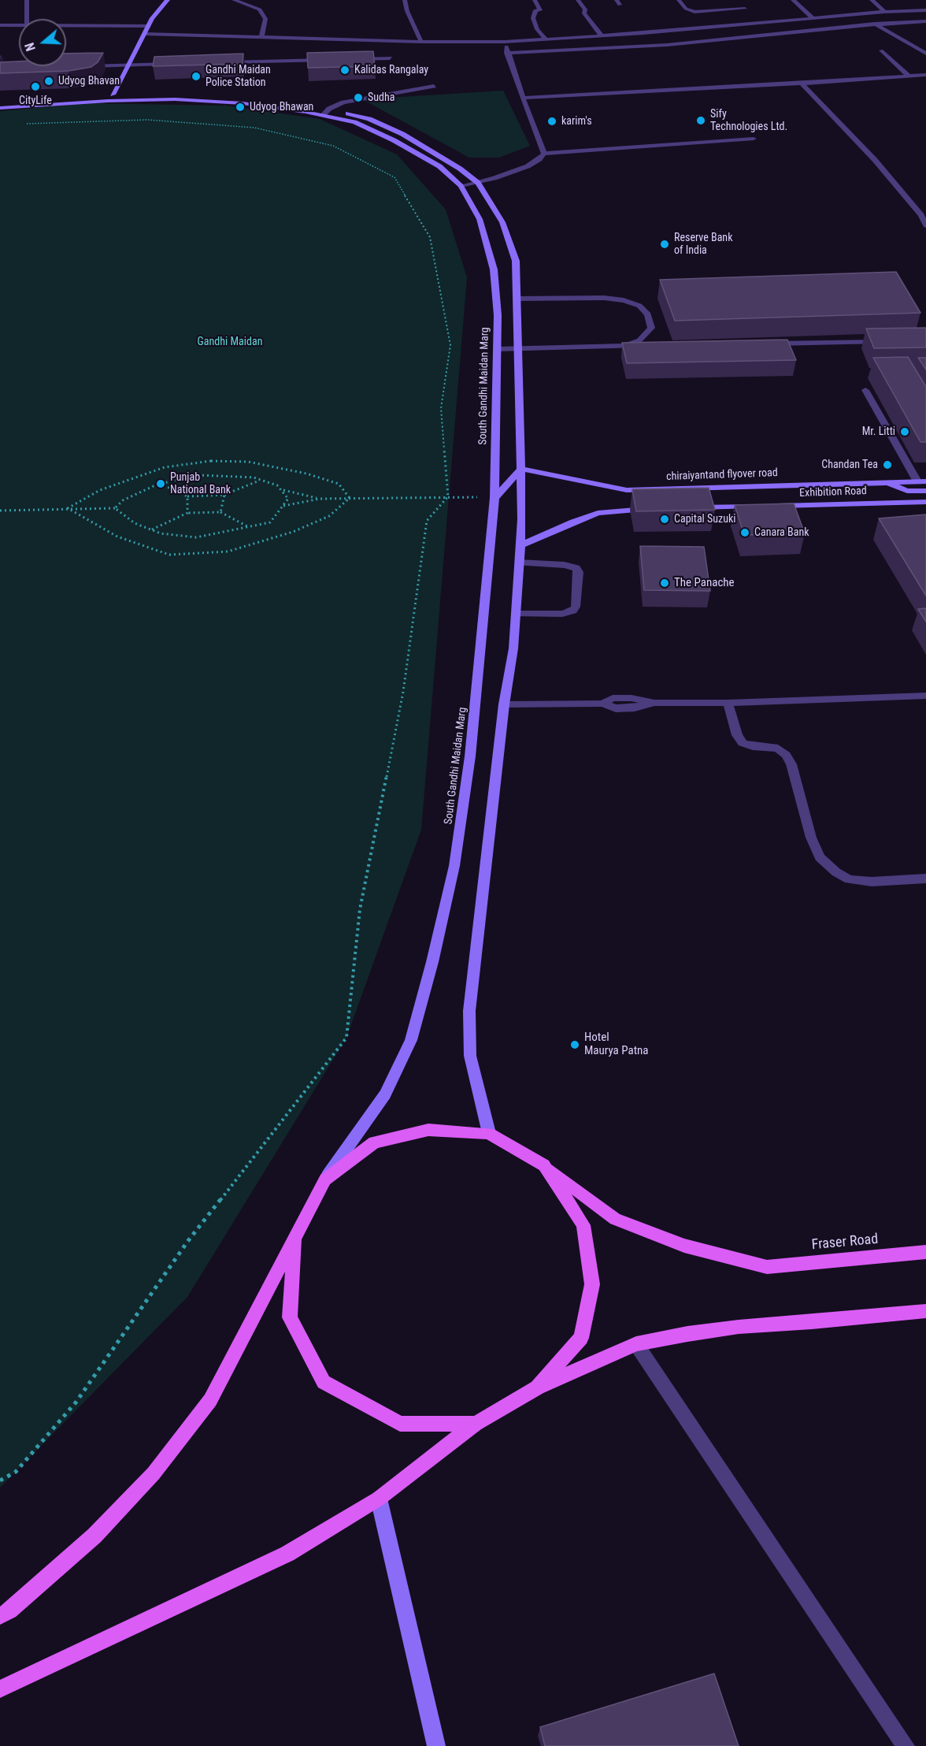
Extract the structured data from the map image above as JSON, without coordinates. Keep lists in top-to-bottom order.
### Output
{
  "streets": {
    "main road": [
      "South Gandhi Maidan Marg",
      "chiraiyantand flyover road",
      "Exhibition Road",
      "Fraser Road"
    ]
  },
  "parks": ["Gandhi Maidan"],
  "places": [
    "Kalidas Rangalay",
    "Gandhi Maidan Police Station",
    "Udyog Bhavan",
    "CityLife",
    "Sudha",
    "Udyog Bhawan",
    "Sify Technologies Ltd.",
    "karim's",
    "Reserve Bank of India",
    "Mr. Litti",
    "Chandan Tea",
    "Punjab National Bank",
    "Capital Suzuki",
    "Canara Bank",
    "The Panache",
    "Hotel Maurya Patna"
  ],
  "north": "left"
}
